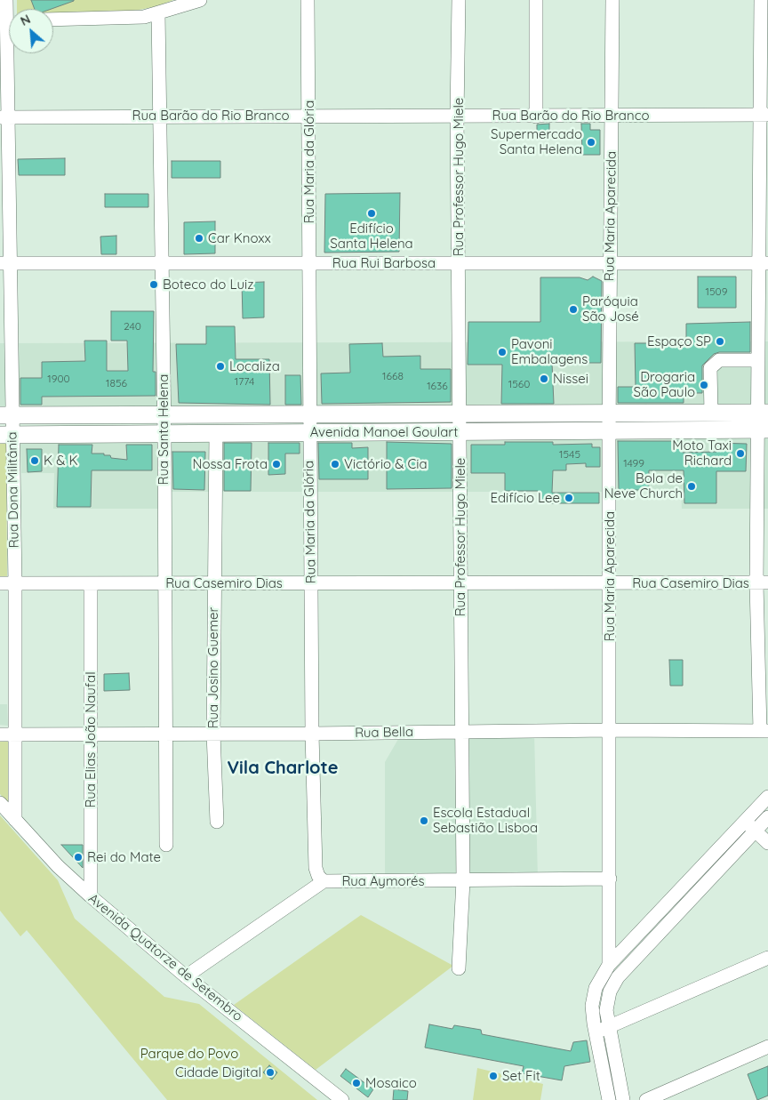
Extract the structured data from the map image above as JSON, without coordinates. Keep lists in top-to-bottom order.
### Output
{
  "streets": {
    "main road": ["Avenida Manoel Goulart"],
    "street": [
      "Rua Barão do Rio Branco",
      "Rua Maria da Glória",
      "Rua Professor Hugo Miele",
      "Rua Maria Aparecida",
      "Rua Rui Barbosa",
      "Rua Santa Helena",
      "Rua Dona Militânia",
      "Rua Casemiro Dias",
      "Rua Josino Guemer",
      "Rua Bella",
      "Rua Elias João Naufal",
      "Rua Aymorés",
      "Avenida Quatorze de Setembro"
    ]
  },
  "crossings": [
    ["Rua Barão do Rio Branco", "Rua Maria da Glória"],
    ["Rua Barão do Rio Branco", "Rua Professor Hugo Miele"],
    ["Rua Barão do Rio Branco", "Rua Maria Aparecida"],
    ["Rua Barão do Rio Branco", "Rua Santa Helena"],
    ["Rua Barão do Rio Branco", "Rua Dona Militânia"],
    ["Rua Maria da Glória", "Rua Rui Barbosa"],
    ["Rua Maria da Glória", "Avenida Manoel Goulart"],
    ["Rua Maria da Glória", "Rua Casemiro Dias"],
    ["Rua Maria da Glória", "Rua Bella"],
    ["Rua Maria da Glória", "Rua Aymorés"],
    ["Rua Professor Hugo Miele", "Rua Rui Barbosa"],
    ["Rua Professor Hugo Miele", "Avenida Manoel Goulart"],
    ["Rua Professor Hugo Miele", "Rua Casemiro Dias"],
    ["Rua Professor Hugo Miele", "Rua Bella"],
    ["Rua Professor Hugo Miele", "Rua Aymorés"],
    ["Rua Maria Aparecida", "Rua Rui Barbosa"],
    ["Rua Maria Aparecida", "Avenida Manoel Goulart"],
    ["Rua Maria Aparecida", "Rua Casemiro Dias"],
    ["Rua Maria Aparecida", "Rua Bella"],
    ["Rua Maria Aparecida", "Rua Aymorés"],
    ["Rua Rui Barbosa", "Rua Santa Helena"],
    ["Rua Rui Barbosa", "Rua Dona Militânia"],
    ["Rua Santa Helena", "Avenida Manoel Goulart"],
    ["Rua Santa Helena", "Rua Casemiro Dias"],
    ["Rua Santa Helena", "Rua Bella"],
    ["Avenida Manoel Goulart", "Rua Dona Militânia"],
    ["Avenida Manoel Goulart", "Rua Josino Guemer"],
    ["Rua Dona Militânia", "Rua Casemiro Dias"],
    ["Rua Dona Militânia", "Rua Bella"],
    ["Rua Dona Militânia", "Avenida Quatorze de Setembro"],
    ["Rua Casemiro Dias", "Rua Josino Guemer"],
    ["Rua Casemiro Dias", "Rua Elias João Naufal"],
    ["Rua Josino Guemer", "Rua Bella"],
    ["Rua Bella", "Rua Elias João Naufal"],
    ["Rua Elias João Naufal", "Avenida Quatorze de Setembro"],
    ["Rua Aymorés", "Avenida Quatorze de Setembro"]
  ],
  "districts": ["Vila Charlote"],
  "parks": ["Parque do Povo"],
  "places": [
    "Supermercado Santa Helena",
    "Edifício Santa Helena",
    "Car Knoxx",
    "Boteco do Luiz",
    "Paróquia São José",
    "Espaço SP",
    "Pavoni Embalagens",
    "Localiza",
    "Nissei",
    "Drogaria São Paulo",
    "Moto Taxi Richard",
    "K & K",
    "Nossa Frota",
    "Victório & Cia",
    "Bola de Neve Church",
    "Edifício Lee",
    "Escola Estadual Sebastião Lisboa",
    "Rei do Mate",
    "Cidade Digital",
    "Set Fit",
    "Mosaico"
  ],
  "house_numbers": [
    "1509",
    "240",
    "1668",
    "1900",
    "1774",
    "1856",
    "1560",
    "1636",
    "1545",
    "1499"
  ],
  "north": "top left"
}
